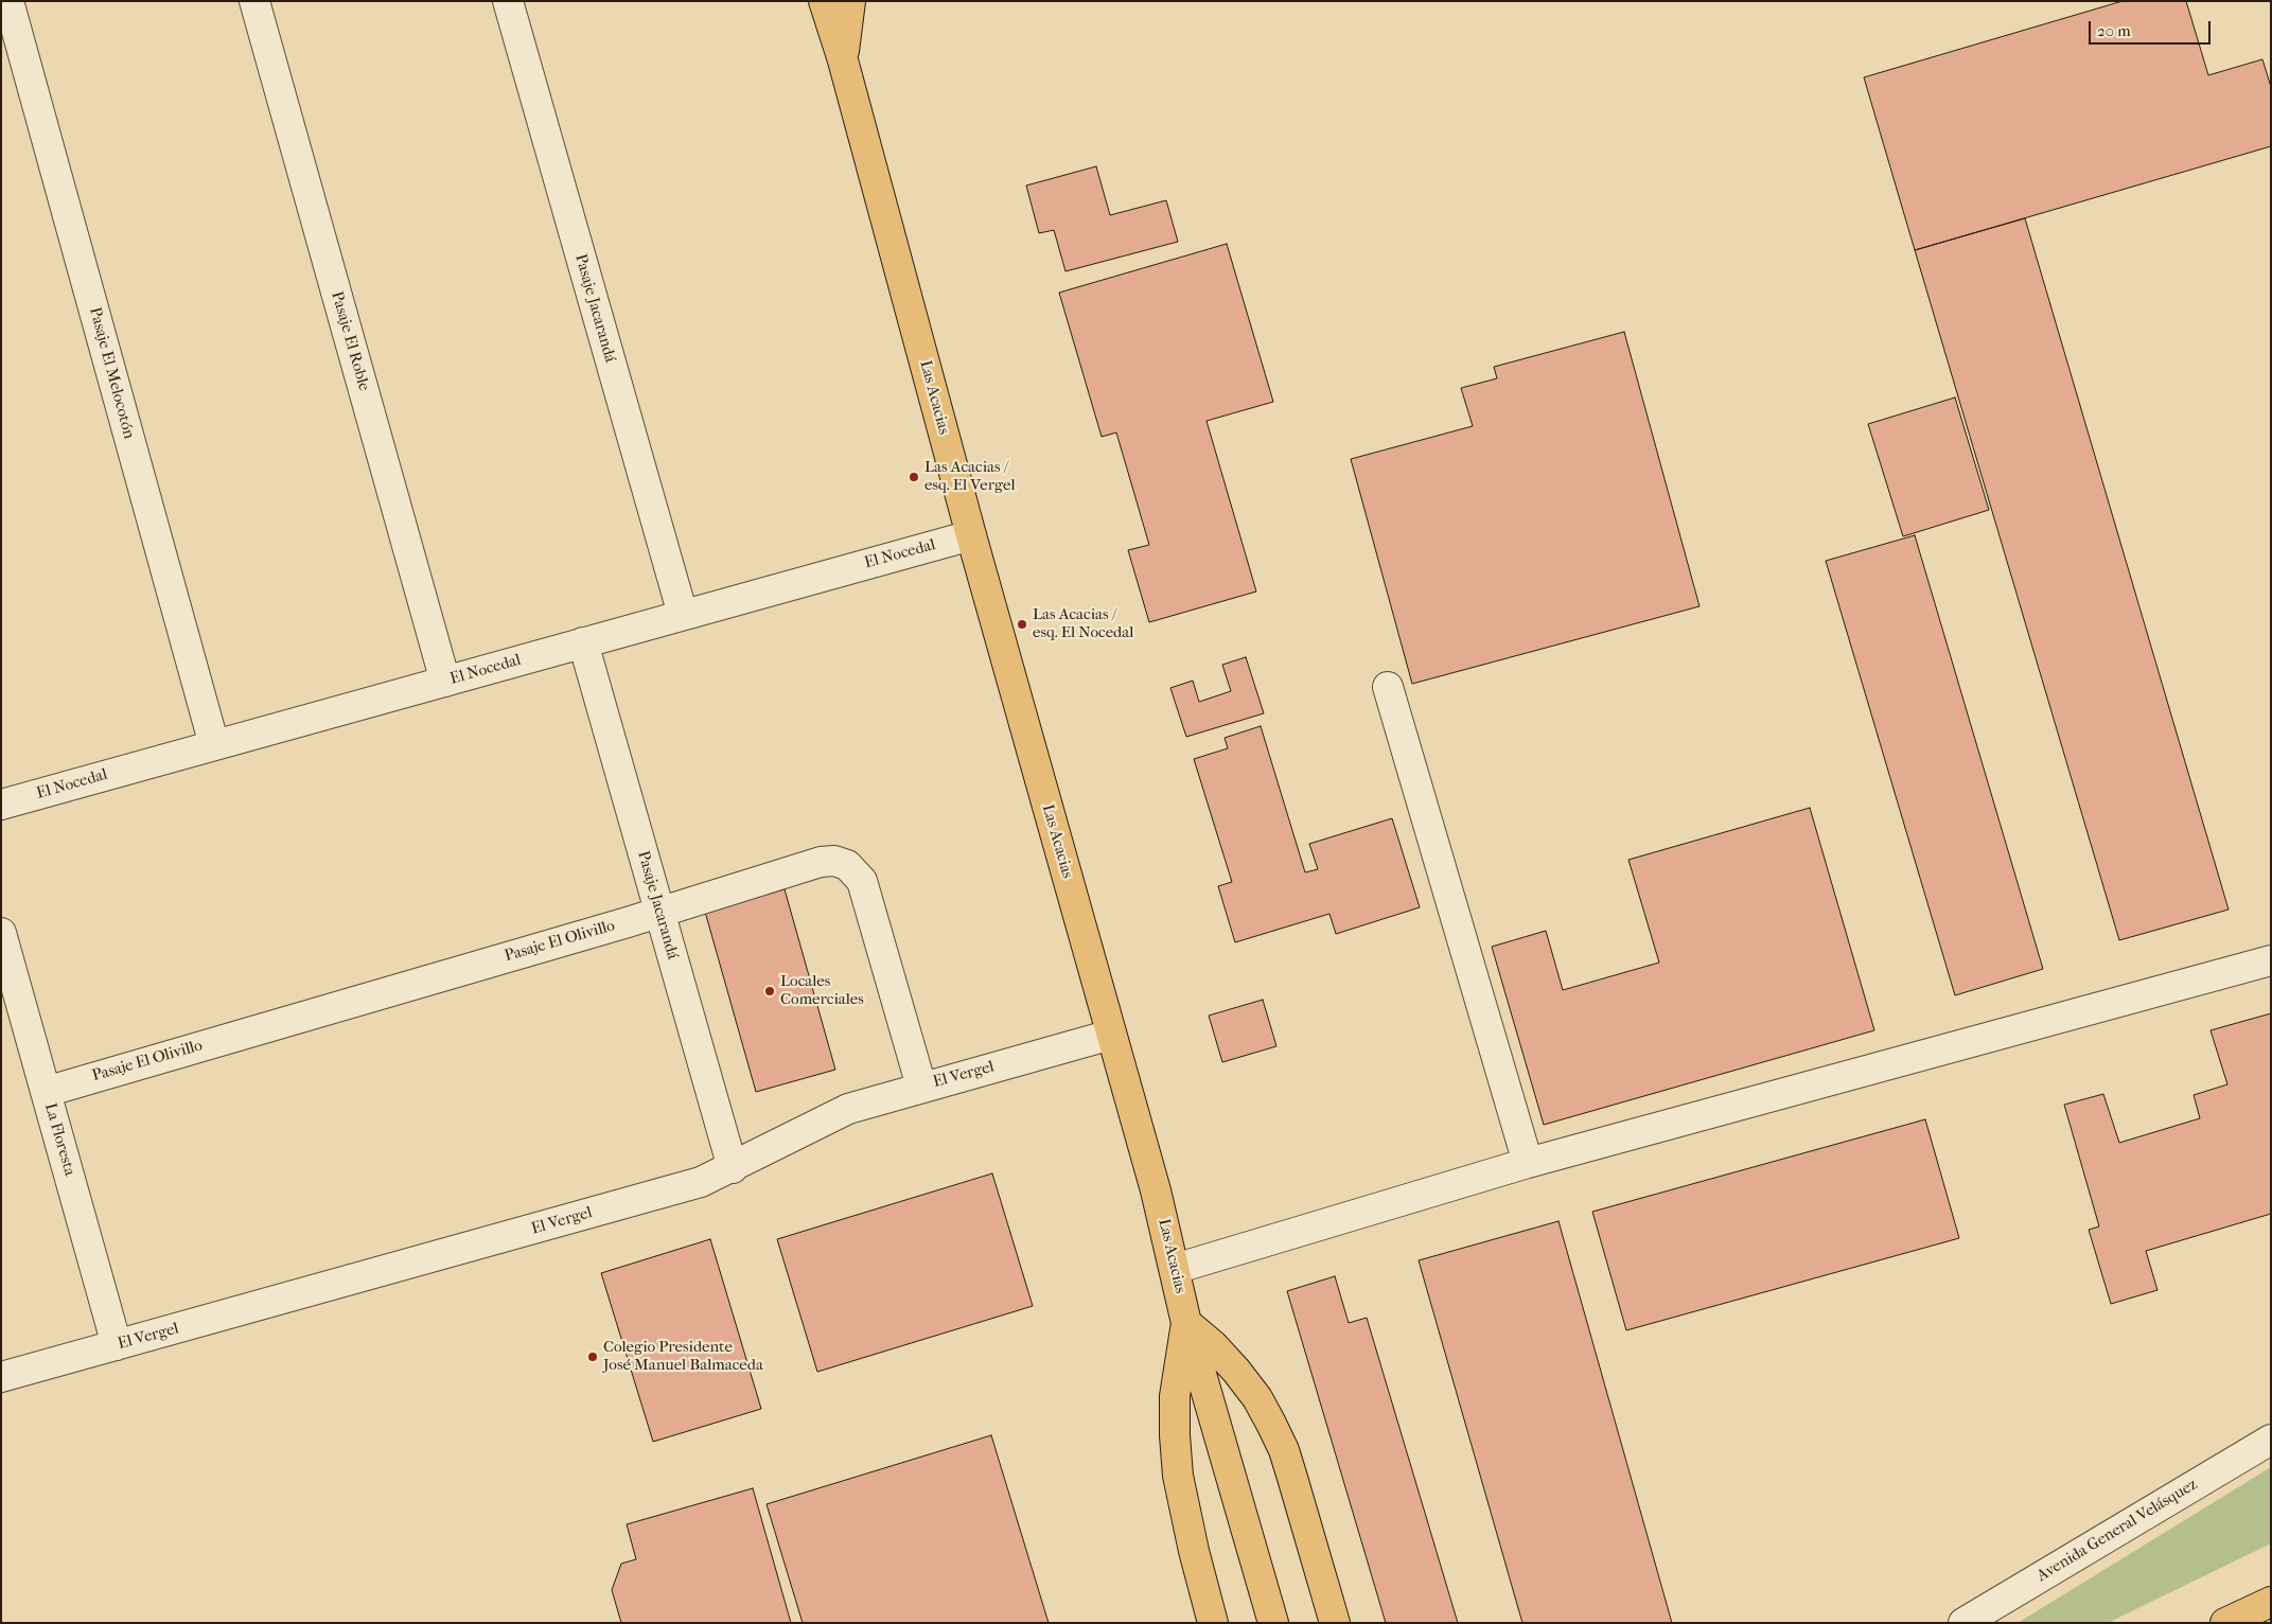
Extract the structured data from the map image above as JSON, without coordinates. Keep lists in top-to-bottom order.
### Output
{
  "streets": {
    "main road": ["Las Acacias"],
    "street": [
      "Pasaje Jacarandá",
      "Pasaje El Roble",
      "Pasaje El Melocotón",
      "El Nocedal",
      "Pasaje El Olivillo",
      "El Vergel",
      "La Floresta",
      "Avenida General Velásquez"
    ]
  },
  "crossings": [
    ["Pasaje Jacarandá", "El Nocedal"],
    ["Pasaje Jacarandá", "Pasaje El Olivillo"],
    ["Pasaje Jacarandá", "El Vergel"],
    ["Pasaje El Roble", "El Nocedal"],
    ["Pasaje El Melocotón", "El Nocedal"],
    ["Las Acacias", "El Nocedal"],
    ["Las Acacias", "El Vergel"],
    ["Pasaje El Olivillo", "El Vergel"],
    ["Pasaje El Olivillo", "La Floresta"],
    ["El Vergel", "La Floresta"]
  ],
  "places": [
    "Las Acacias / esq. El Vergel",
    "Las Acacias / esq. El Nocedal",
    "Locales Comerciales",
    "Colegio Presidente José Manuel Balmaceda"
  ],
  "scale_bar": "20 m"
}
